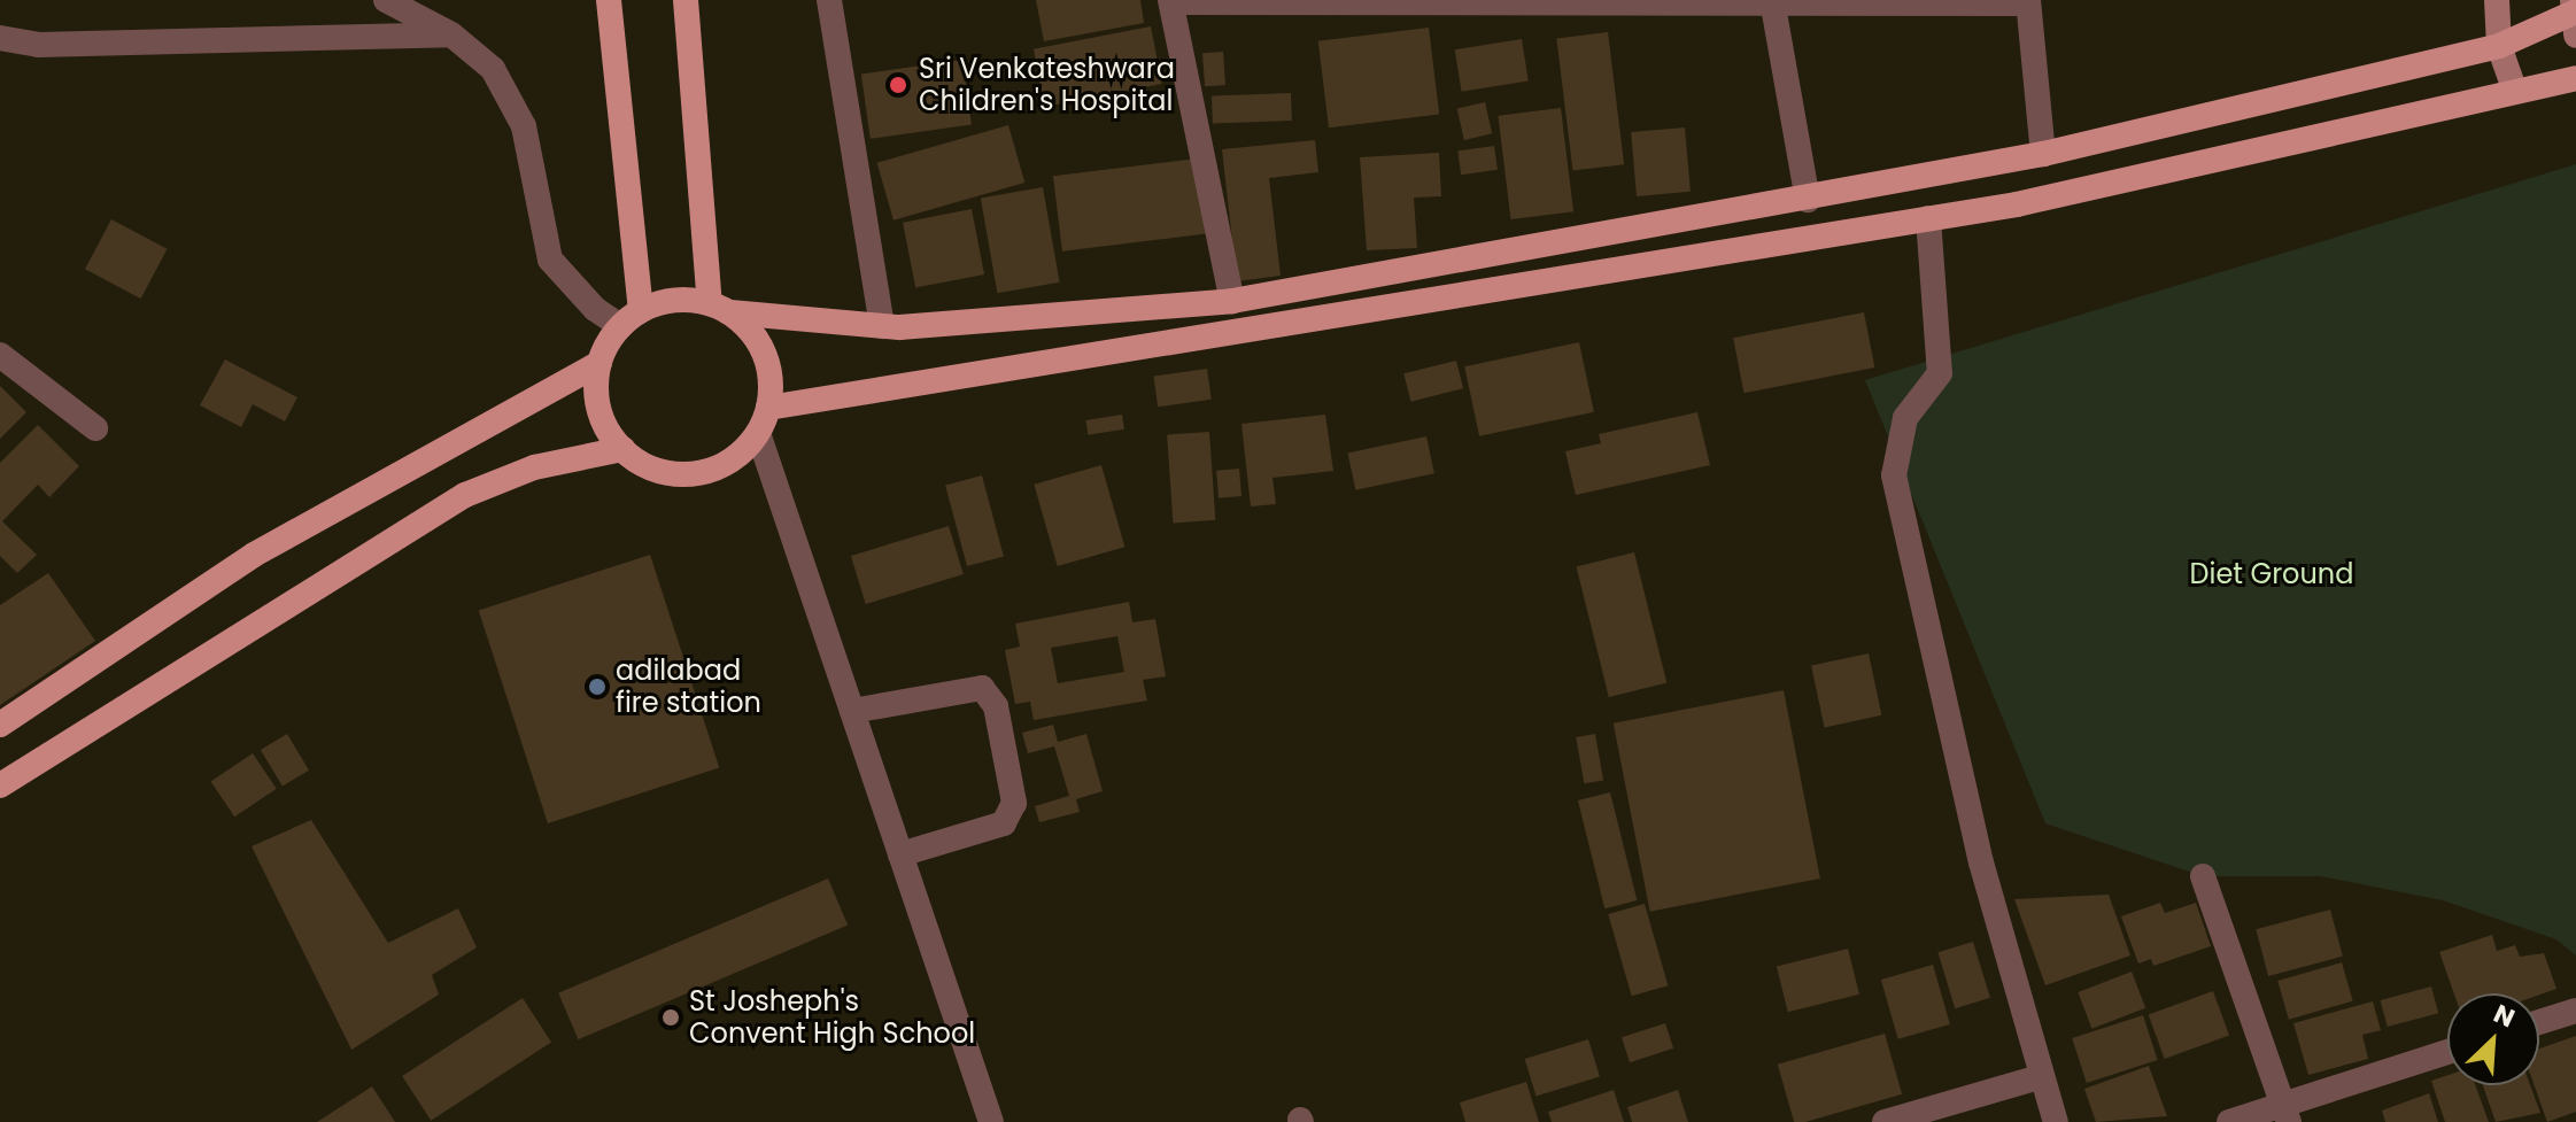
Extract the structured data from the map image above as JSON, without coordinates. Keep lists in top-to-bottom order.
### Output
{
  "parks": ["Diet Ground"],
  "places": ["Sri Venkateshwara Children's Hospital", "adilabad fire station", "St Josheph's Convent High School"],
  "north": "top right"
}
